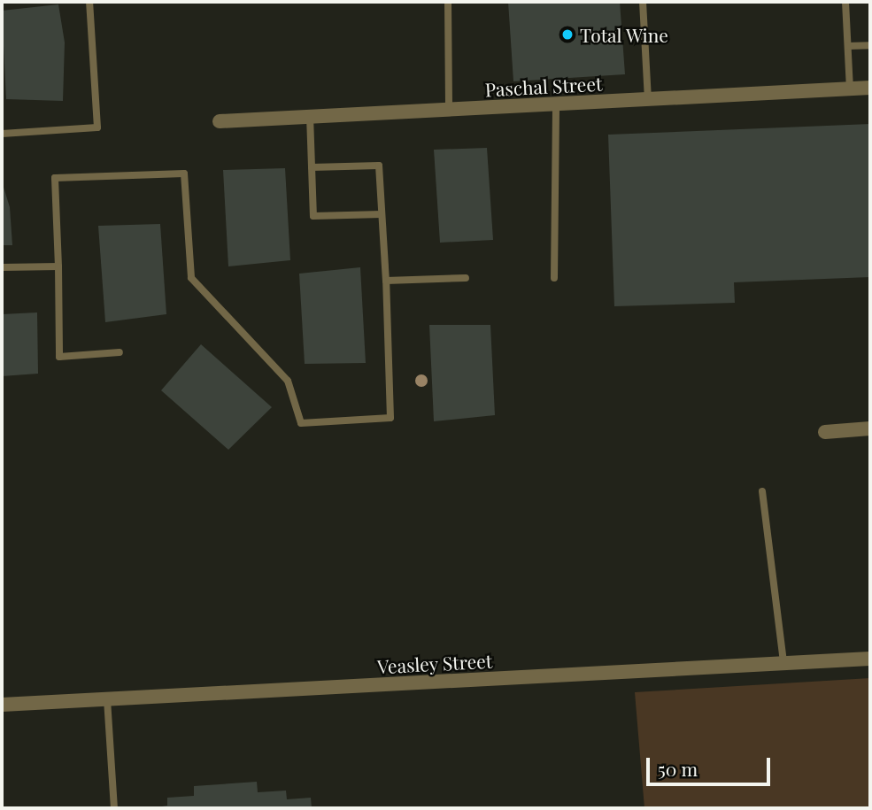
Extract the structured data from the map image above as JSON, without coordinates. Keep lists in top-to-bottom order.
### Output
{
  "streets": {
    "street": ["Paschal Street", "Veasley Street"]
  },
  "places": ["Total Wine"],
  "scale_bar": "50 m"
}
